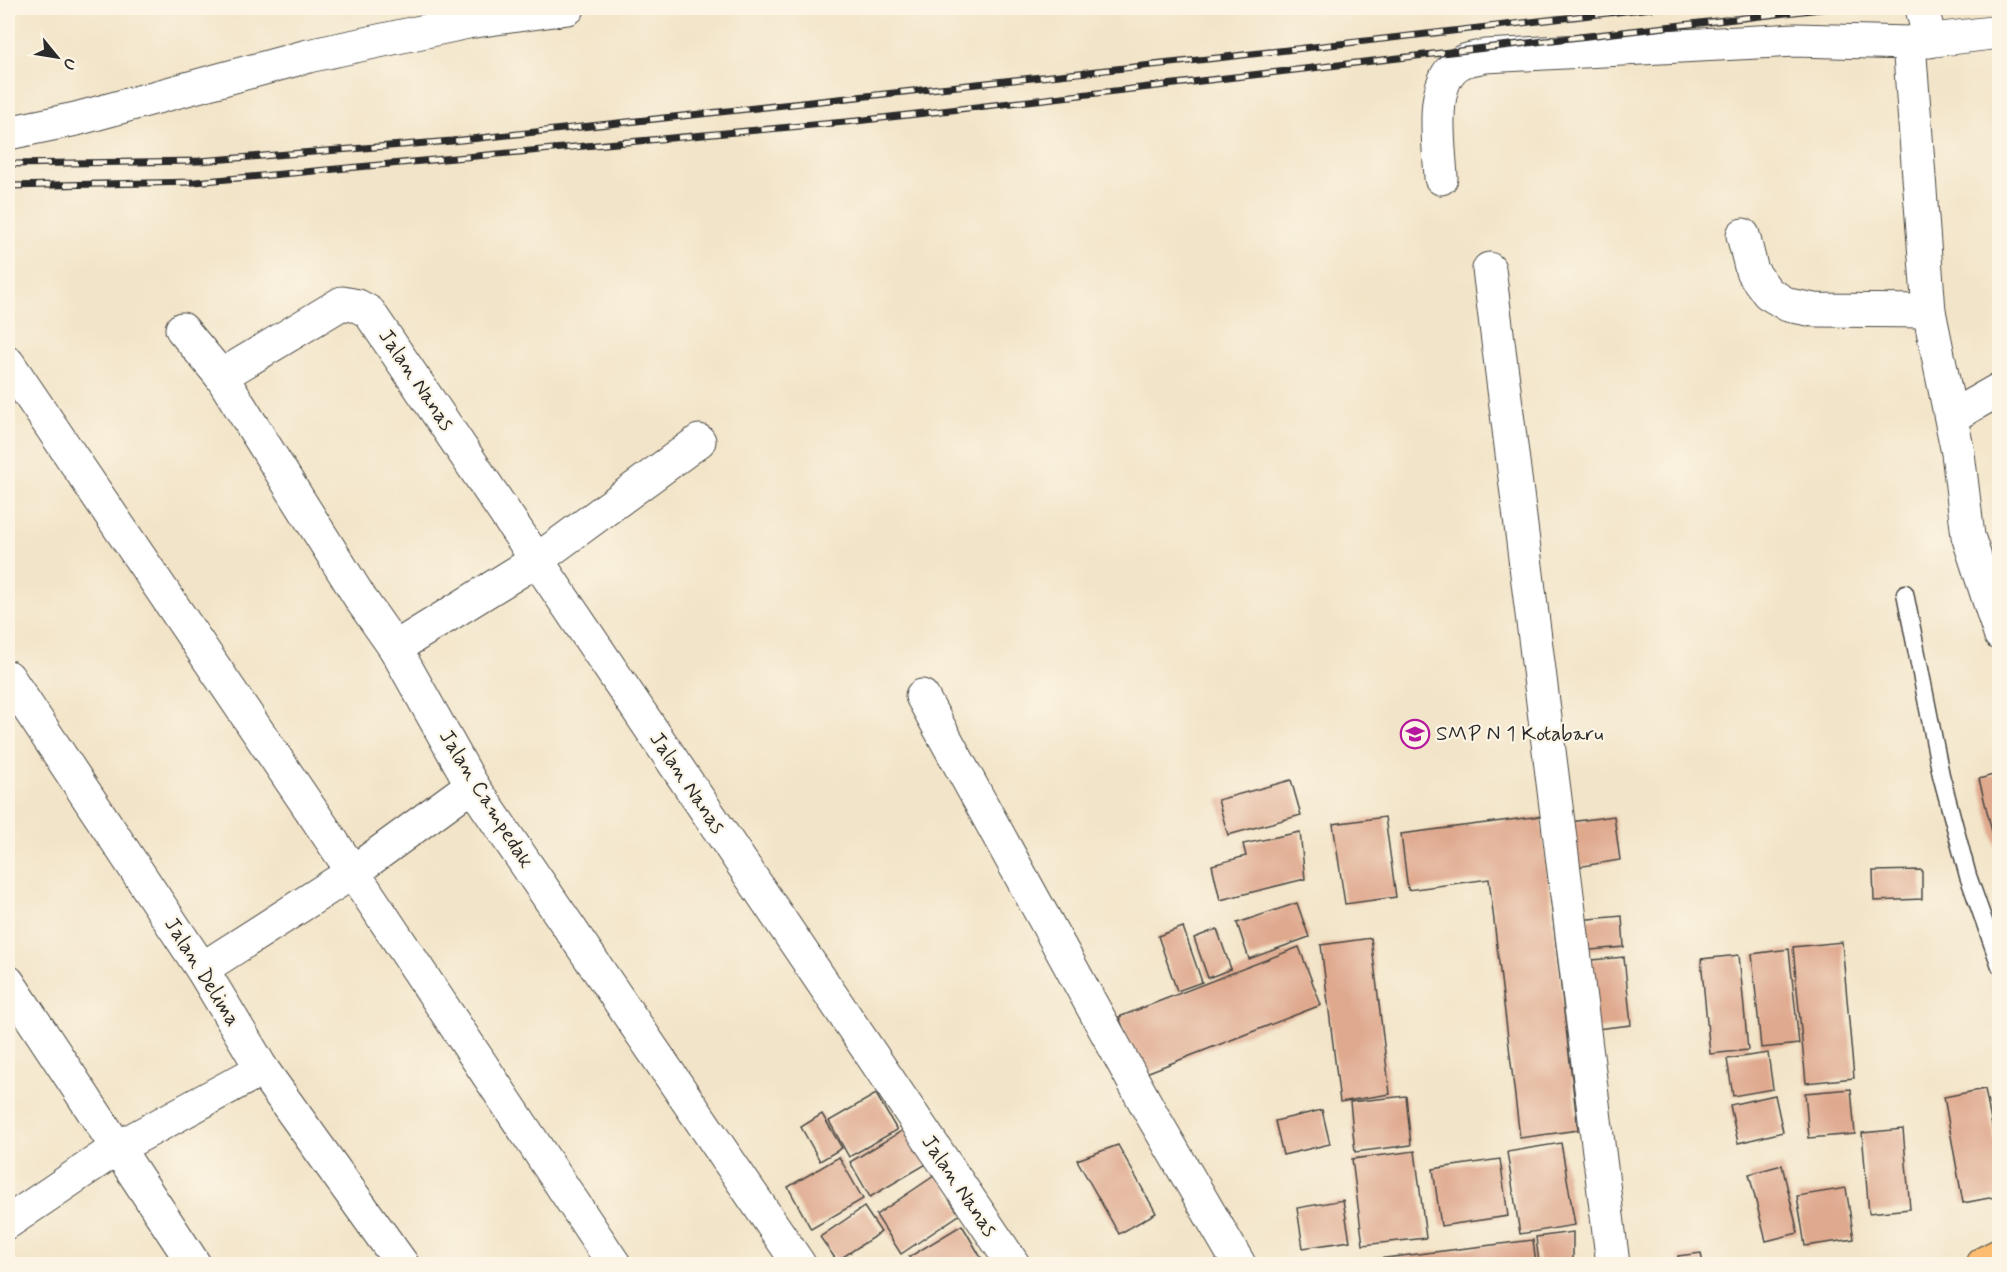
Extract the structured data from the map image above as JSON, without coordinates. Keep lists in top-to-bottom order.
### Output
{
  "streets": {
    "street": ["Jalan Nanas", "Jalan Campedak", "Jalan Delima"]
  },
  "crossings": [
    ["Jalan Nanas", "Jalan Campedak"]
  ],
  "places": {
    "school or university": ["SMP N 1 Kotabaru"]
  },
  "north": "bottom right"
}
